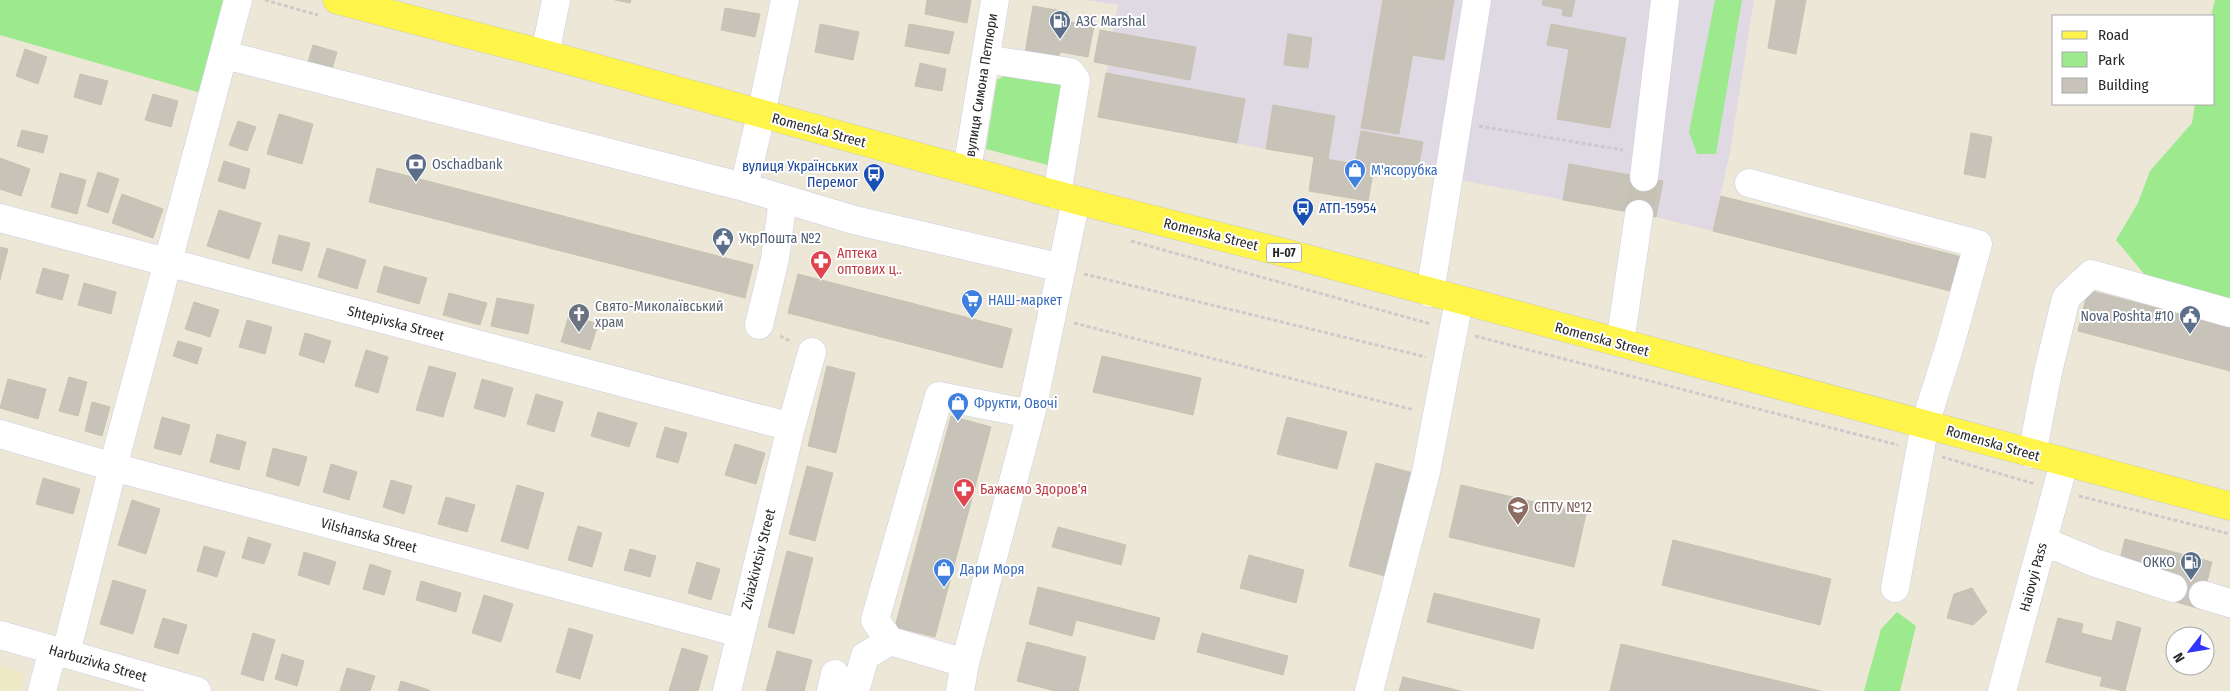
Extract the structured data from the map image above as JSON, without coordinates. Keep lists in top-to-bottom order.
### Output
{
  "streets": {
    "main road": ["Romenska Street", "Н-07"],
    "street": [
      "вулиця Симона Петлюри",
      "Shtepivska Street",
      "Vilshanska Street",
      "Zviazkivtsiv Street",
      "Haiovyi Pass",
      "Harbuzivka Street"
    ]
  },
  "crossings": [
    ["вулиця Симона Петлюри", "Romenska Street"],
    ["Romenska Street", "Haiovyi Pass"],
    ["Shtepivska Street", "Zviazkivtsiv Street"],
    ["Vilshanska Street", "Zviazkivtsiv Street"]
  ],
  "places": {
    "fuel station": ["АЗС Marshal", "ОККО"],
    "bank": ["Oschadbank"],
    "shop": ["М'ясорубка", "Фрукти, Овочі", "Дари Моря"],
    "bus stop": ["вулиця Українських Перемог", "АТП-15954"],
    "public building": ["УкрПошта №2", "Nova Poshta #10"],
    "pharmacy": ["Аптека оптових ц..", "Бажаємо Здоров'я"],
    "supermarket": ["НАШ-маркет"],
    "church": ["Свято-Миколаївський храм"],
    "school or university": ["СПТУ №12"]
  },
  "legend": ["Road", "Park", "Building"],
  "north": "bottom left"
}
